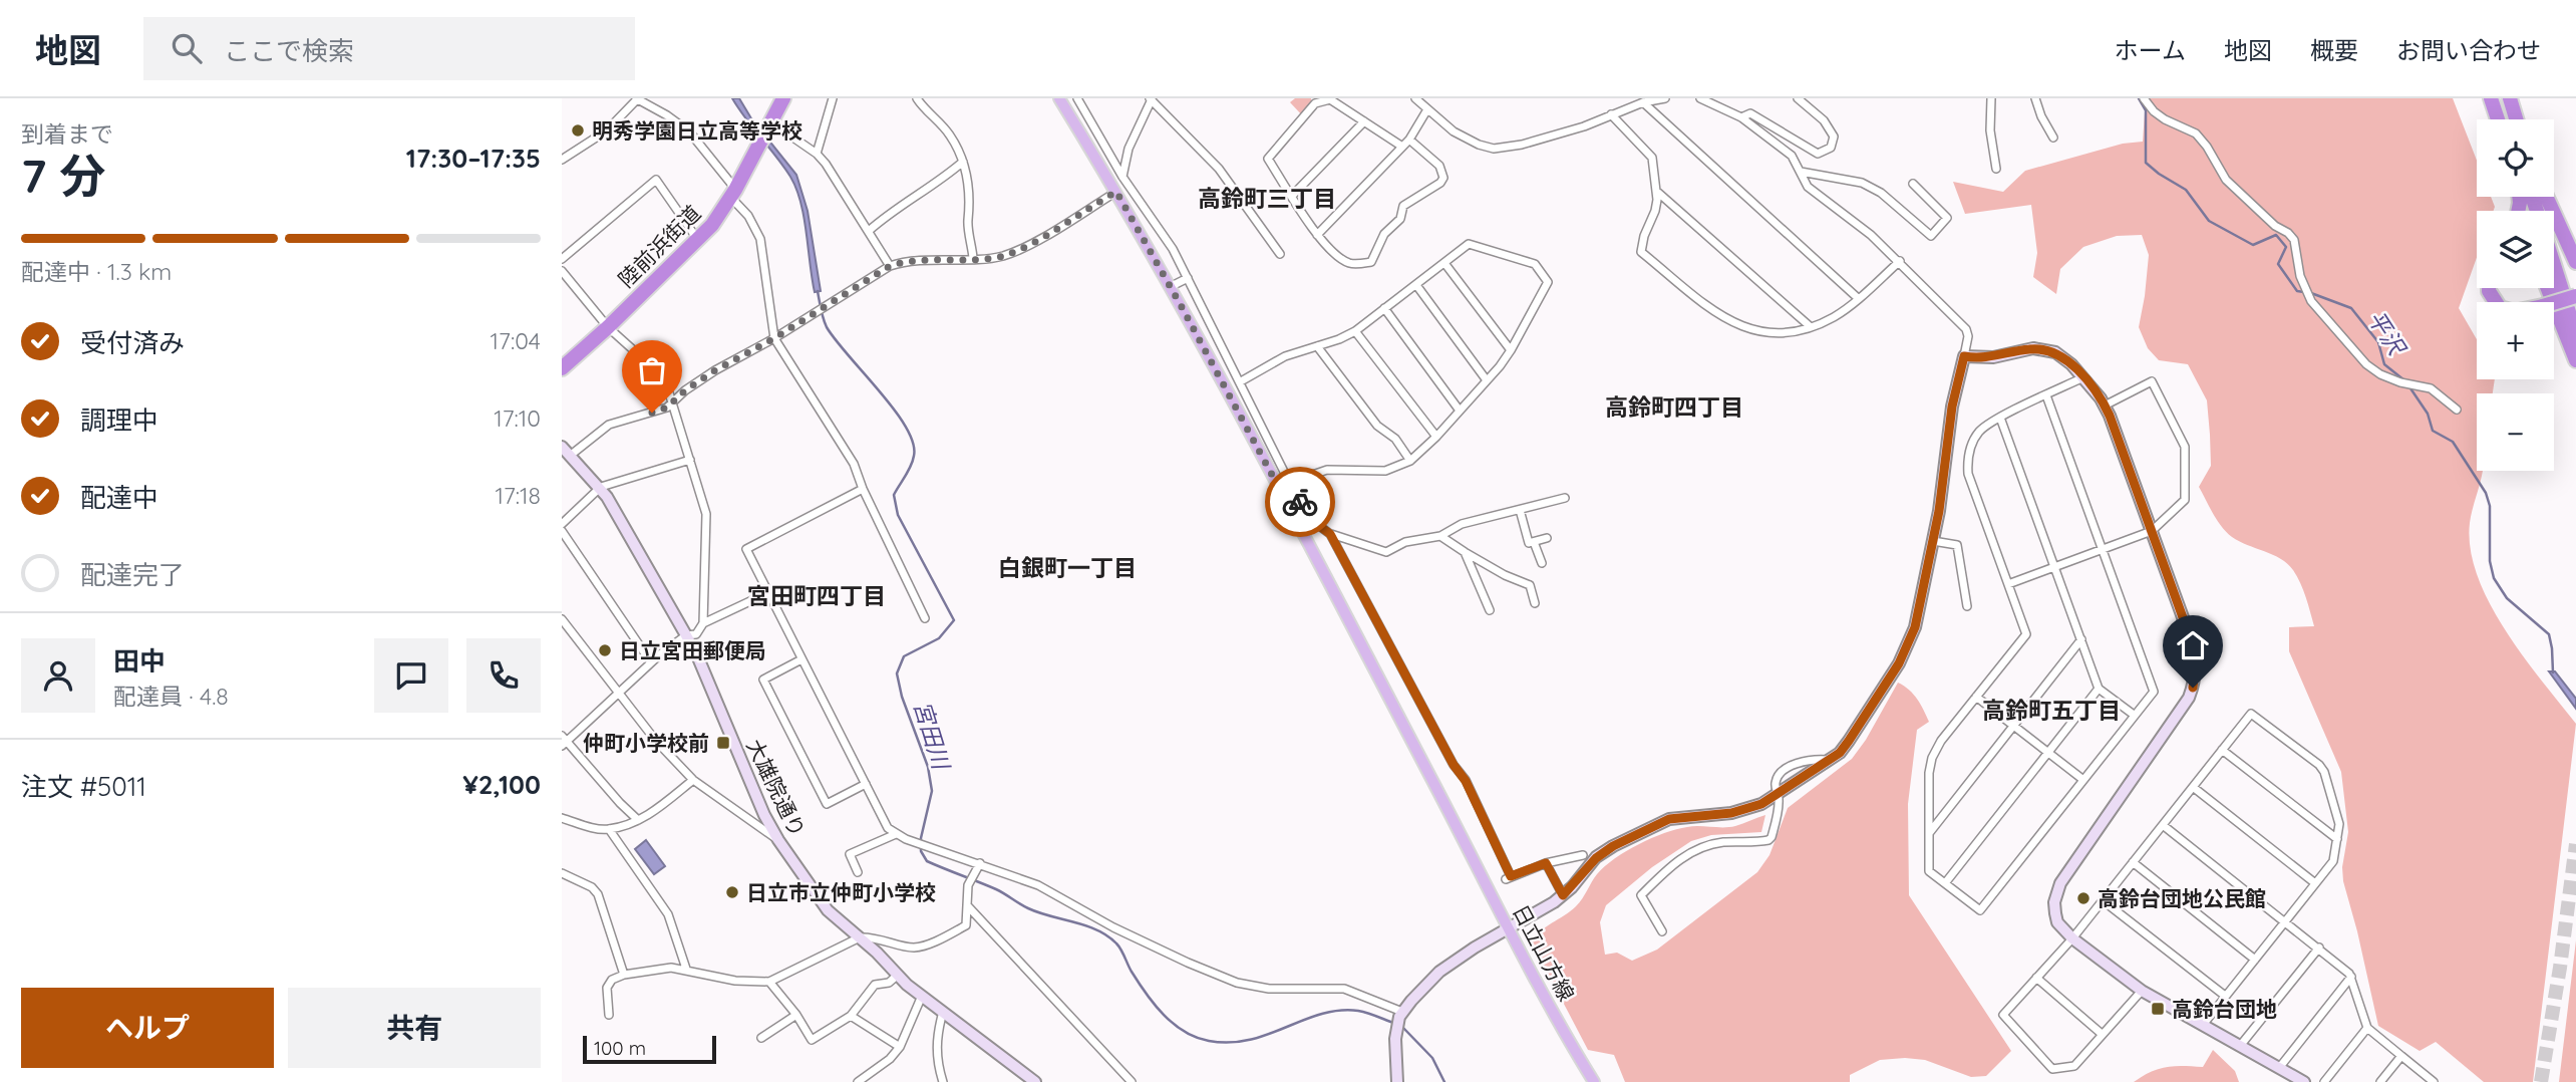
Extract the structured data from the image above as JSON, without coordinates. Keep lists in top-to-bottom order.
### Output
{
  "streets": {
    "highway": ["陸前浜街道"],
    "main road": ["日立山方線"],
    "street": ["大雄院通り"]
  },
  "districts": [
    "高鈴町三丁目",
    "高鈴町四丁目",
    "白銀町一丁目",
    "宮田町四丁目",
    "高鈴町五丁目"
  ],
  "water": ["平沢", "宮田川"],
  "places": {
    "other": [
      "明秀学園日立高等学校",
      "日立宮田郵便局",
      "日立市立仲町小学校",
      "高鈴台団地公民館"
    ],
    "transit": ["仲町小学校前", "高鈴台団地"]
  },
  "scale_bar": "100 m",
  "page": {
    "header": "地図",
    "search": "ここで検索",
    "nav": [
      "ホーム",
      "地図",
      "概要",
      "お問い合わせ"
    ],
    "heading": ["7 分", "到着まで", "17:30–17:35"],
    "panel": [
      "田中",
      "配達員 · 4.8",
      "注文 #5011",
      "¥2,100"
    ],
    "map_buttons": ["+", "−"],
    "bar": "配達中 · 1.3 km",
    "list": [
      ["受付済み", "17:04"],
      ["調理中", "17:10"],
      ["配達中", "17:18"],
      "配達完了"
    ],
    "buttons": ["ヘルプ", "共有"],
    "scale": "100 m"
  }
}
